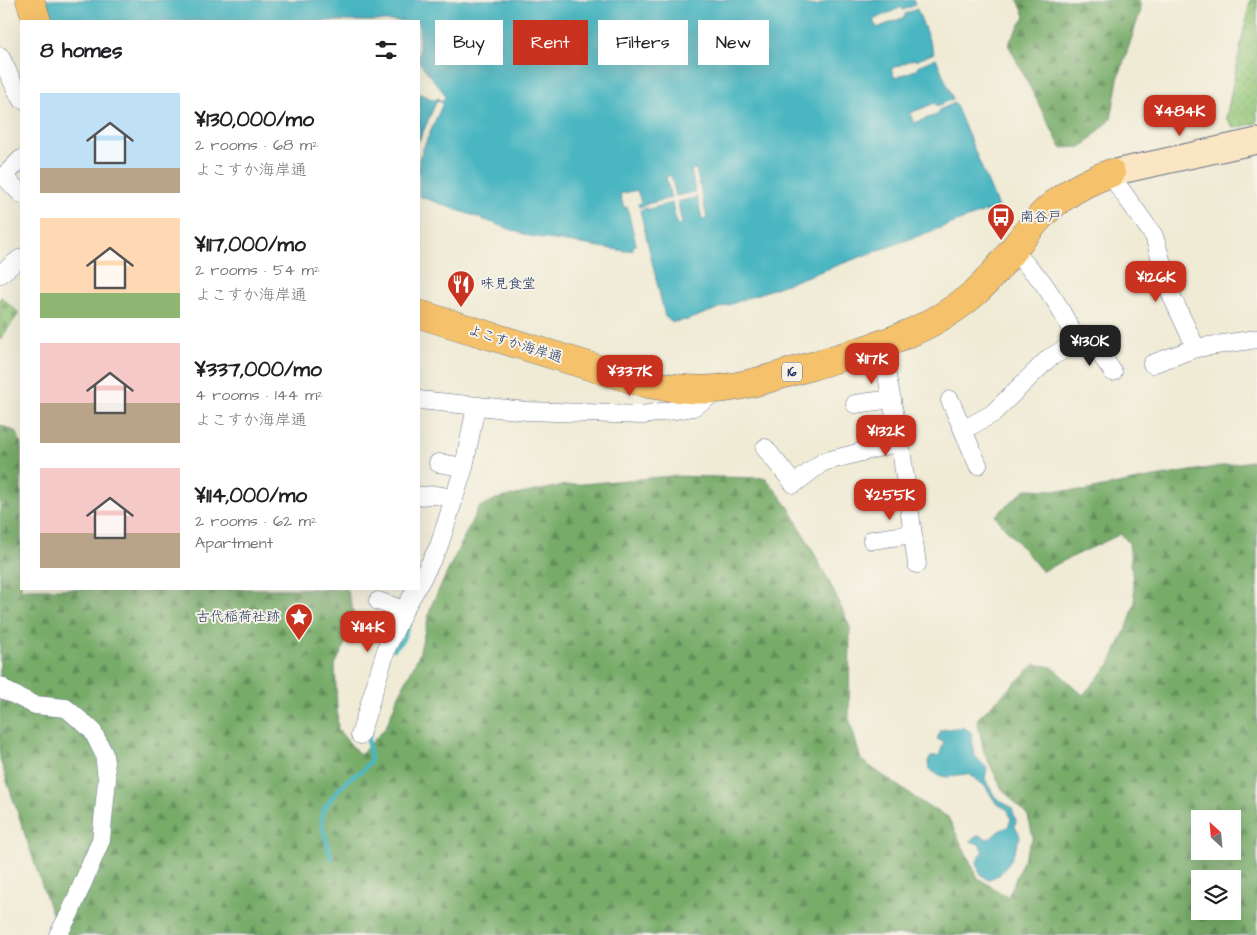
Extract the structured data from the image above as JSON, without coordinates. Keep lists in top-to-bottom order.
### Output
{
  "streets": {
    "highway": ["よこすか海岸通", "16"]
  },
  "places": {
    "bus stop": ["南谷戸"],
    "restaurant": ["味見食堂"],
    "place": ["古代稲荷社跡"]
  },
  "north": "top left",
  "page": {
    "chip": [
      "Buy",
      "Rent",
      "Filters",
      "New"
    ],
    "heading": "8 homes",
    "list": [
      {
        "name": "¥130,000/mo",
        "note": "2 rooms · 68 m² · よこすか海岸通"
      },
      {
        "name": "¥117,000/mo",
        "note": "2 rooms · 54 m² · よこすか海岸通"
      },
      {
        "name": "¥337,000/mo",
        "note": "4 rooms · 144 m² · よこすか海岸通"
      },
      {
        "name": "¥114,000/mo",
        "note": "2 rooms · 62 m² · Apartment"
      }
    ],
    "price": [
      "¥484K",
      "¥126K",
      "¥130K",
      "¥117K",
      "¥337K",
      "¥132K",
      "¥255K",
      "¥114K"
    ]
  }
}
